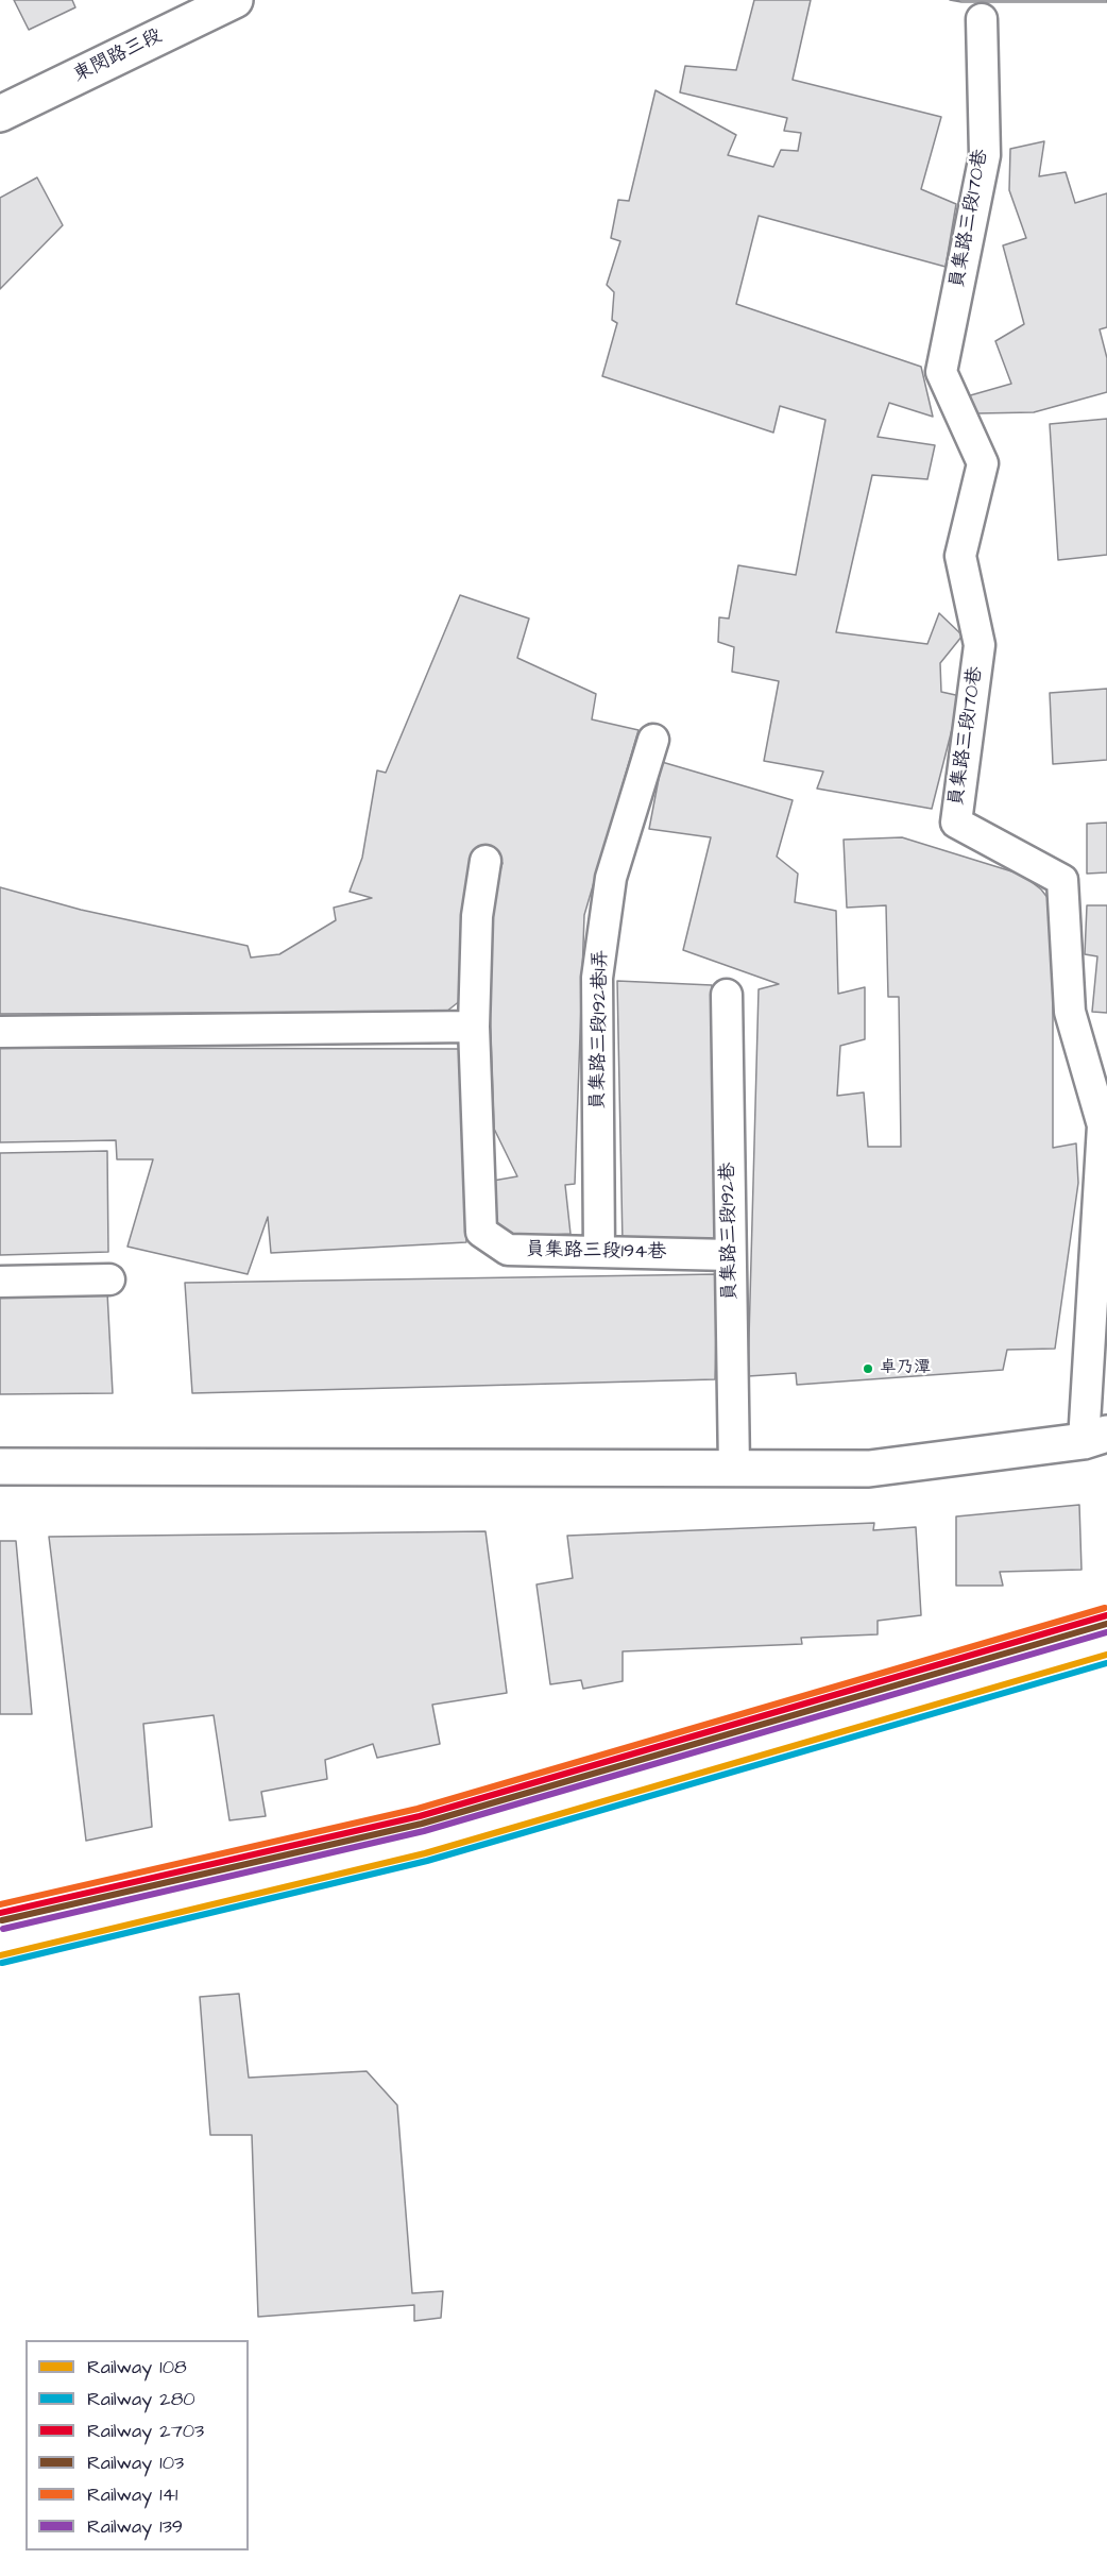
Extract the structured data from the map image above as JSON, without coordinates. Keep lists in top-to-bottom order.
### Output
{
  "streets": {
    "street": ["東閔路三段"],
    "lane": [
      "員集路三段170巷",
      "員集路三段192巷1弄",
      "員集路三段192巷",
      "員集路三段194巷"
    ]
  },
  "crossings": [
    ["員集路三段192巷1弄", "員集路三段194巷"],
    ["員集路三段192巷", "員集路三段194巷"]
  ],
  "places": ["卓乃潭"],
  "lines": [
    "rail line 141",
    "rail line 2703",
    "rail line 103",
    "rail line 139",
    "rail line 108",
    "rail line 280"
  ],
  "legend": [
    "Railway 108",
    "Railway 280",
    "Railway 2703",
    "Railway 103",
    "Railway 141",
    "Railway 139"
  ]
}
